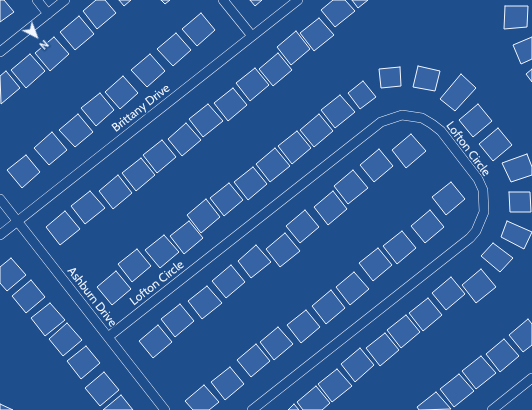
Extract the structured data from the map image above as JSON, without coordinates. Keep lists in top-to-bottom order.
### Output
{
  "streets": {
    "street": ["Brittany Drive", "Lofton Circle", "Ashburn Drive"]
  },
  "crossings": [
    ["Brittany Drive", "Ashburn Drive"],
    ["Lofton Circle", "Ashburn Drive"]
  ],
  "north": "bottom right"
}
